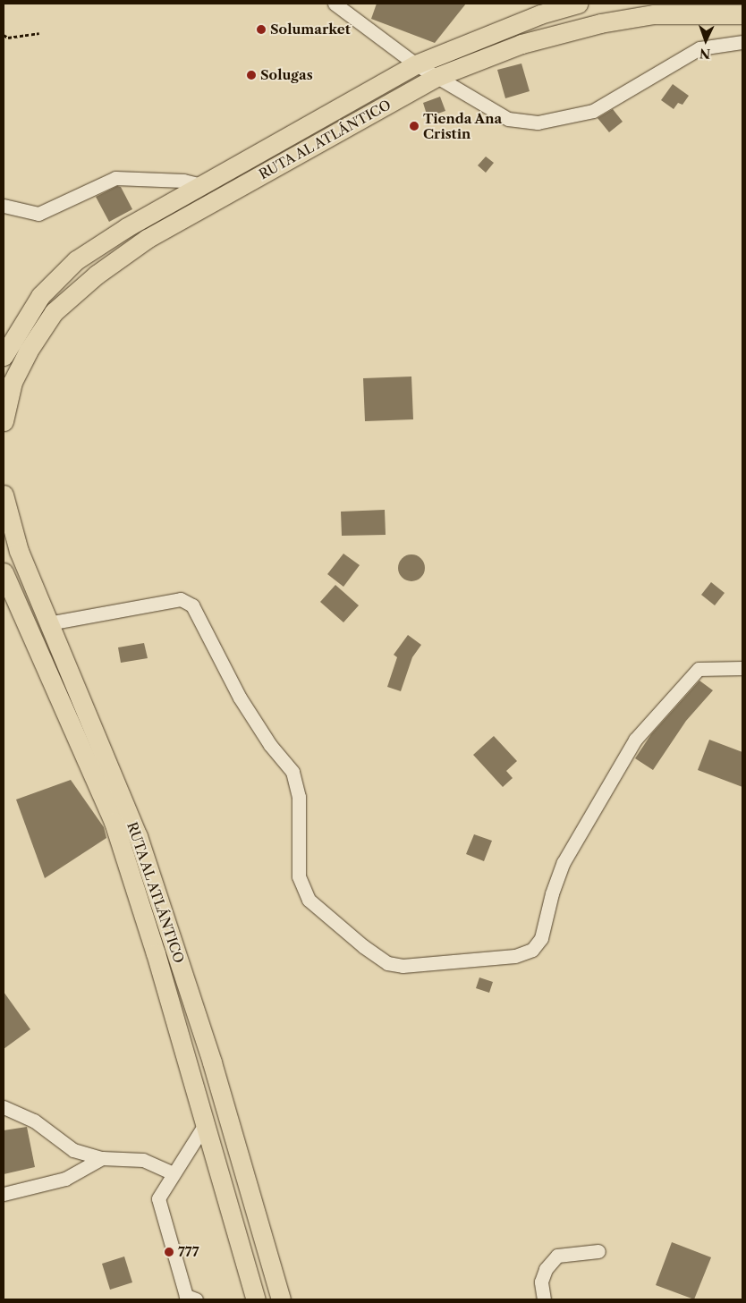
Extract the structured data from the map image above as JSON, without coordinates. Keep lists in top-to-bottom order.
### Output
{
  "streets": {
    "highway": ["RUTA AL ATLÁNTICO"]
  },
  "places": [
    "Solumarket",
    "Solugas",
    "Tienda Ana Cristin",
    "777"
  ],
  "north": "bottom"
}
